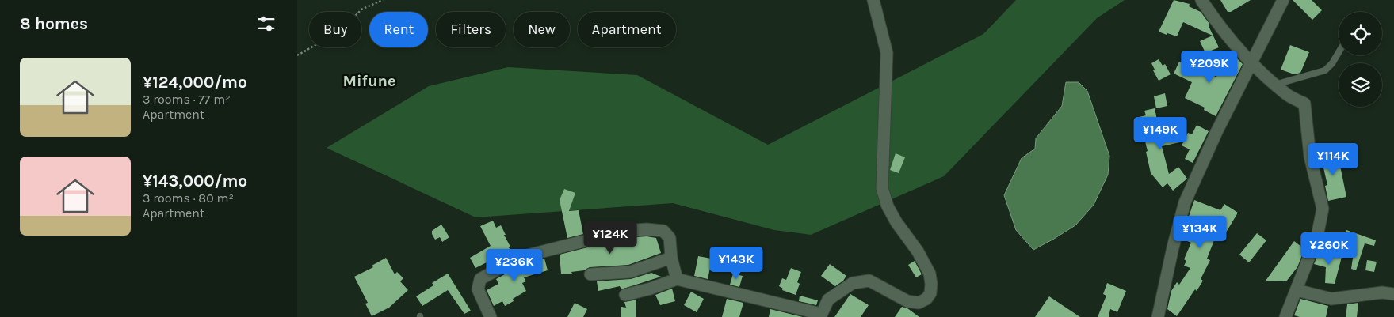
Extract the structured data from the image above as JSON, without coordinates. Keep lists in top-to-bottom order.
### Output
{
  "districts": ["Mifune"],
  "page": {
    "heading": "8 homes",
    "chip": [
      "Buy",
      "Rent",
      "Filters",
      "New",
      "Apartment"
    ],
    "list": [
      {
        "name": "¥124,000/mo",
        "note": "3 rooms · 77 m² · Apartment"
      },
      {
        "name": "¥143,000/mo",
        "note": "3 rooms · 80 m² · Apartment"
      }
    ],
    "price": [
      "¥209K",
      "¥149K",
      "¥114K",
      "¥134K",
      "¥124K",
      "¥260K",
      "¥143K",
      "¥236K"
    ]
  }
}
